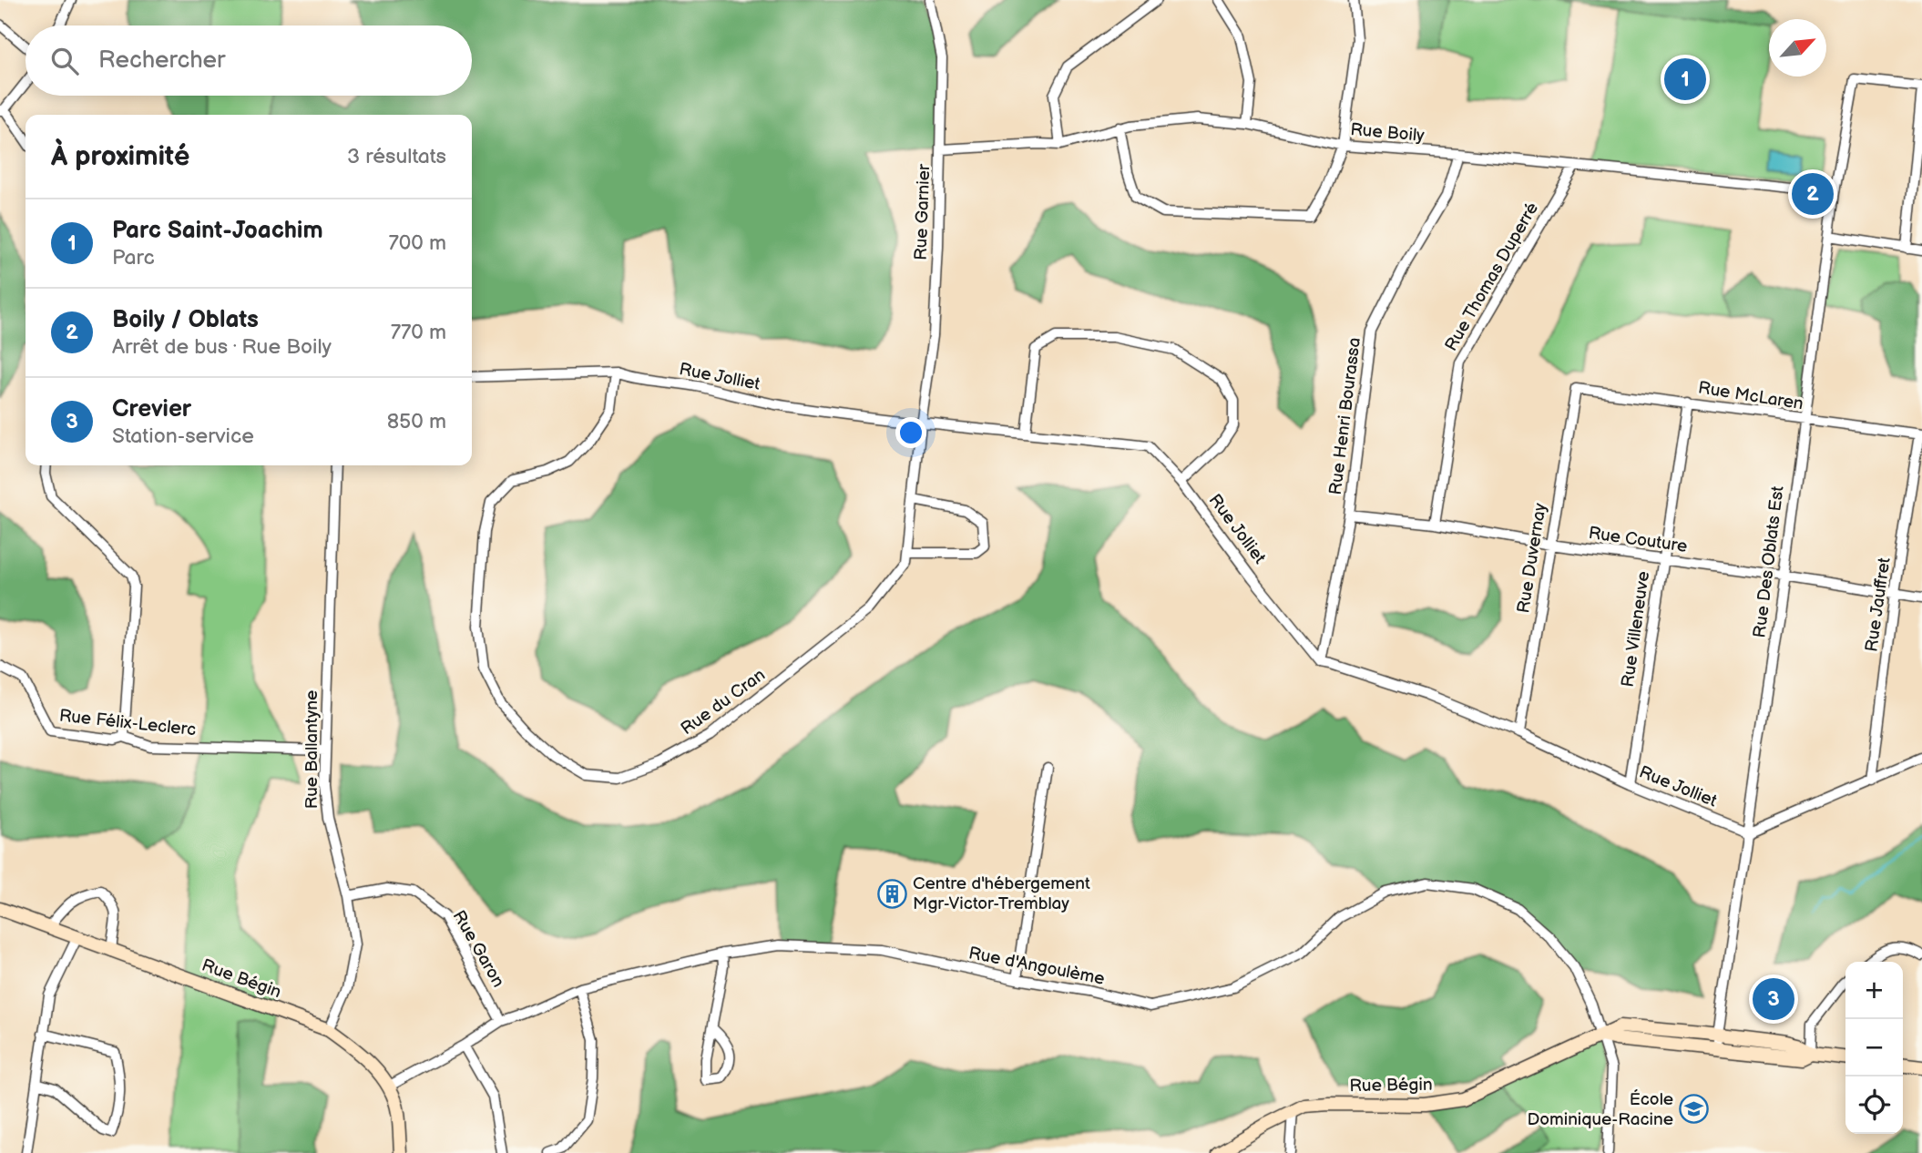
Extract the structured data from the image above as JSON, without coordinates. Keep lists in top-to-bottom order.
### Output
{
  "streets": {
    "street": [
      "Rue Boily",
      "Rue Garnier",
      "Rue Thomas Duperré",
      "Rue Jolliet",
      "Rue McLaren",
      "Rue Henri Bourassa",
      "Rue Couture",
      "Rue Duvernay",
      "Rue Des Oblats Est",
      "Rue Jauffret",
      "Rue Villeneuve",
      "Rue du Cran",
      "Rue Félix-Leclerc",
      "Rue Ballantyne",
      "Rue Garon",
      "Rue d'Angoulème",
      "Rue Bégin"
    ]
  },
  "crossings": [
    ["Rue Boily", "Rue Garnier"],
    ["Rue Boily", "Rue Thomas Duperré"],
    ["Rue Boily", "Rue Henri Bourassa"],
    ["Rue Boily", "Rue Des Oblats Est"],
    ["Rue Garnier", "Rue Jolliet"],
    ["Rue Garnier", "Rue du Cran"],
    ["Rue Thomas Duperré", "Rue Couture"],
    ["Rue Jolliet", "Rue Henri Bourassa"],
    ["Rue Jolliet", "Rue Duvernay"],
    ["Rue Jolliet", "Rue Des Oblats Est"],
    ["Rue Jolliet", "Rue Villeneuve"],
    ["Rue Jolliet", "Rue du Cran"],
    ["Rue McLaren", "Rue Duvernay"],
    ["Rue McLaren", "Rue Des Oblats Est"],
    ["Rue McLaren", "Rue Jauffret"],
    ["Rue McLaren", "Rue Villeneuve"],
    ["Rue Henri Bourassa", "Rue Couture"],
    ["Rue Couture", "Rue Duvernay"],
    ["Rue Couture", "Rue Des Oblats Est"],
    ["Rue Couture", "Rue Jauffret"],
    ["Rue Couture", "Rue Villeneuve"],
    ["Rue Félix-Leclerc", "Rue Ballantyne"],
    ["Rue Ballantyne", "Rue Garon"],
    ["Rue Ballantyne", "Rue Bégin"],
    ["Rue Garon", "Rue d'Angoulème"],
    ["Rue d'Angoulème", "Rue Bégin"]
  ],
  "places": {
    "building": ["Centre d'hébergement Mgr-Victor-Tremblay"],
    "school or university": ["École Dominique-Racine"]
  },
  "north": "top right",
  "page": {
    "search": "Rechercher",
    "pins": ["1", "2", "3"],
    "heading": ["À proximité", "3 résultats"],
    "list": [
      {
        "mark": "1",
        "name": "Parc Saint-Joachim",
        "note": "Parc",
        "value": "700 m"
      },
      {
        "mark": "2",
        "name": "Boily / Oblats",
        "note": "Arrêt de bus · Rue Boily",
        "value": "770 m"
      },
      {
        "mark": "3",
        "name": "Crevier",
        "note": "Station-service",
        "value": "850 m"
      }
    ],
    "map_buttons": ["+", "−"]
  }
}
